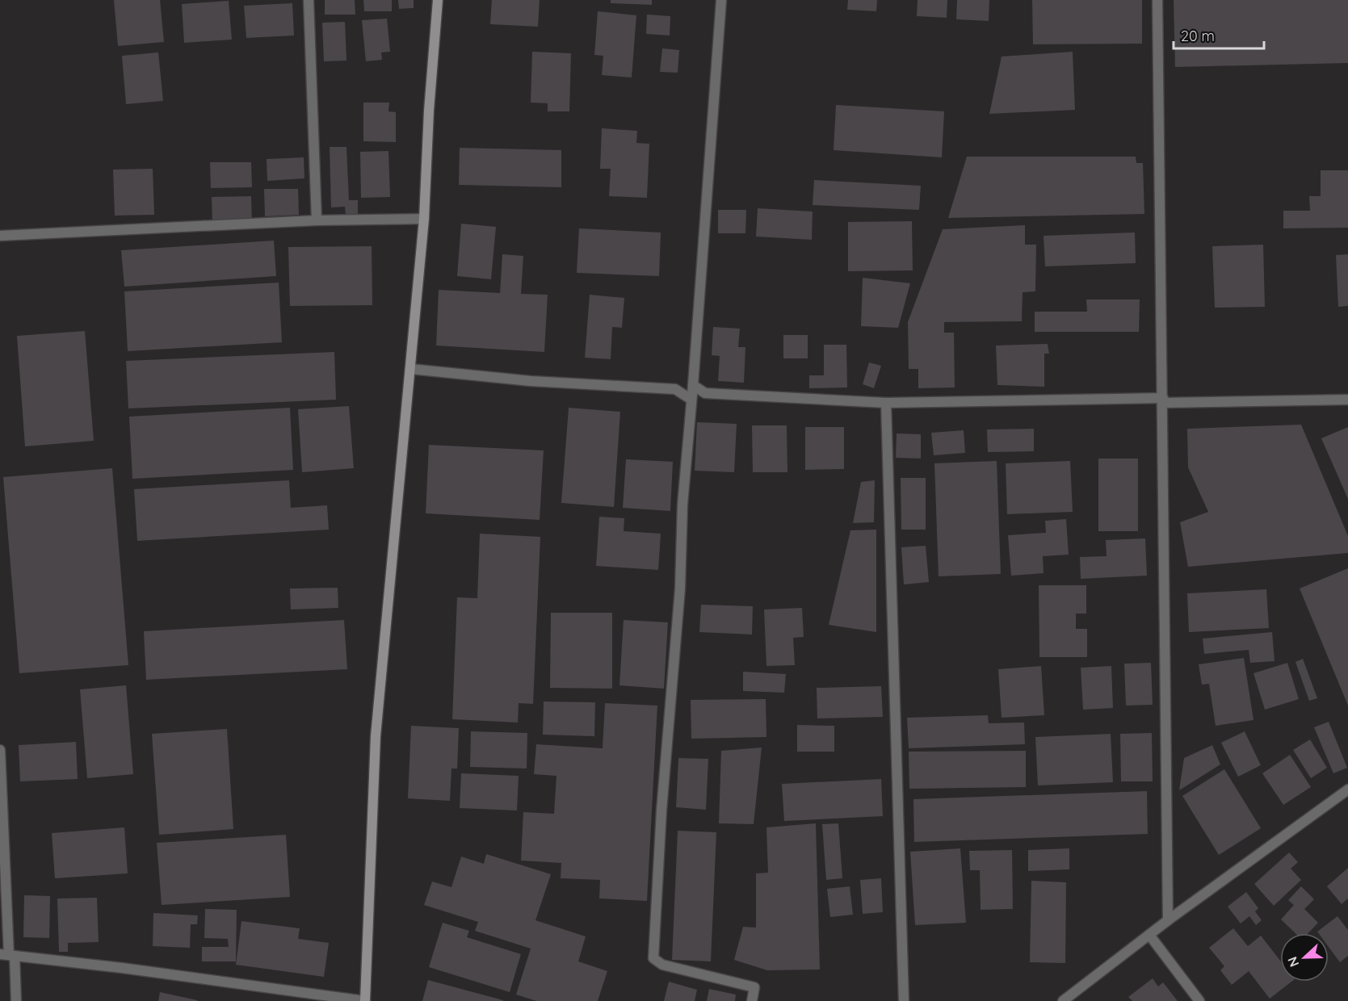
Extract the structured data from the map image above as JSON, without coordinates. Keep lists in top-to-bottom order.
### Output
{
  "scale_bar": "20 m",
  "north": "left"
}
